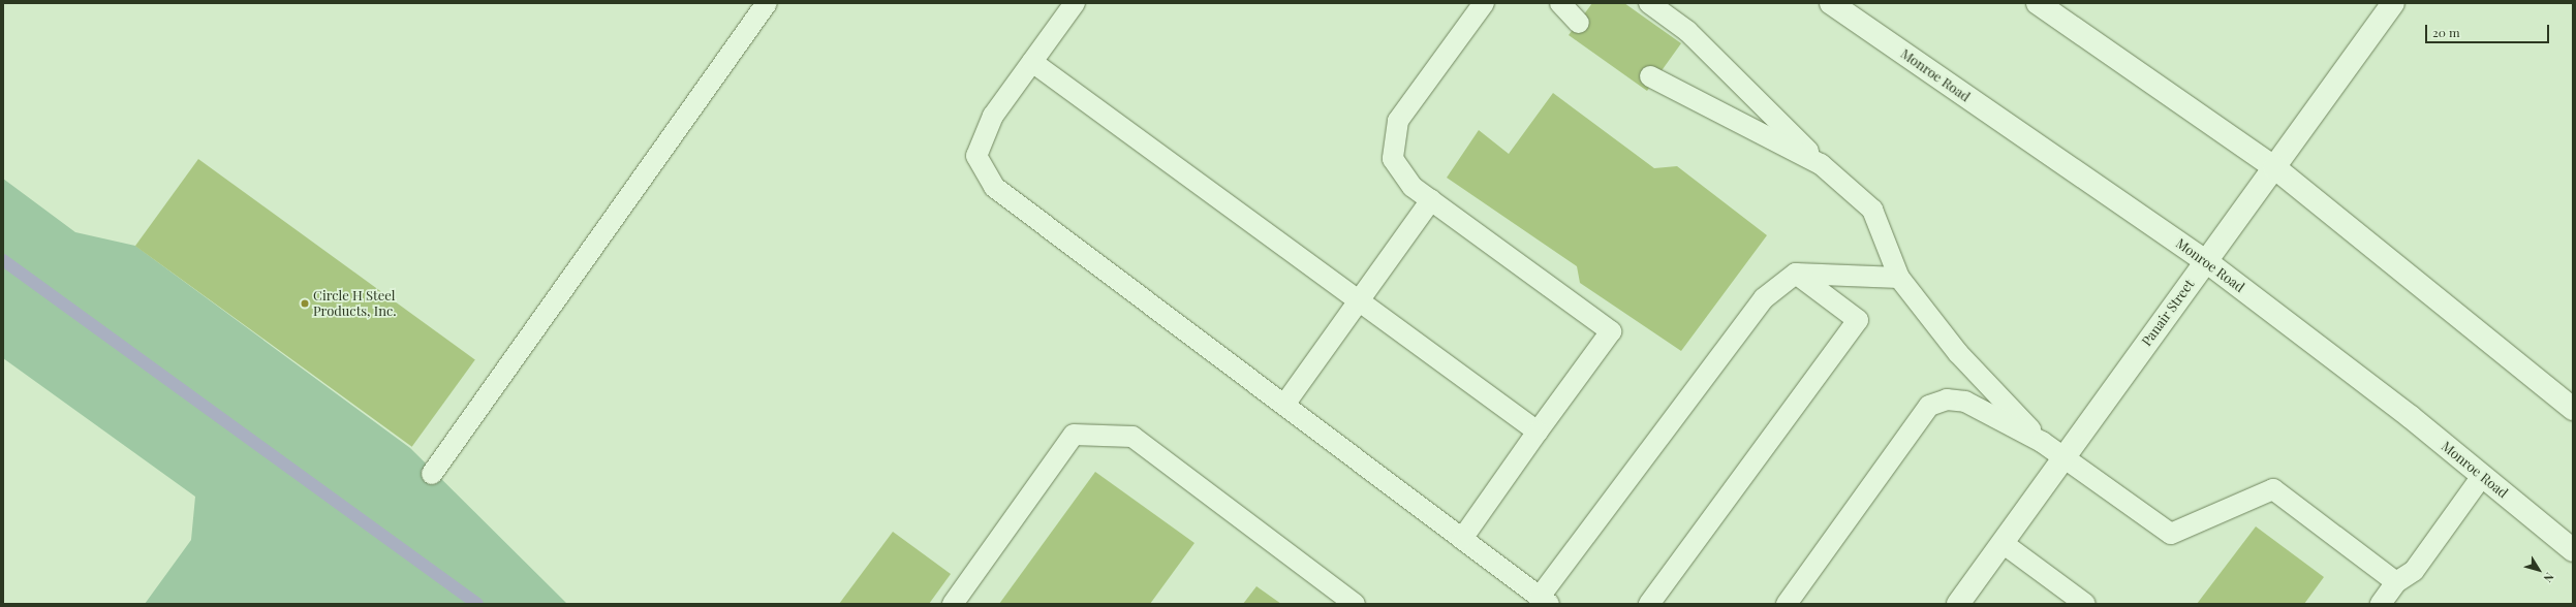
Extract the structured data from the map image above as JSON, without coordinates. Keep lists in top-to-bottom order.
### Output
{
  "streets": {
    "main road": ["Monroe Road", "Panair Street"]
  },
  "crossings": [
    ["Monroe Road", "Panair Street"]
  ],
  "places": ["Circle H Steel Products, Inc."],
  "scale_bar": "20 m",
  "north": "bottom right"
}
